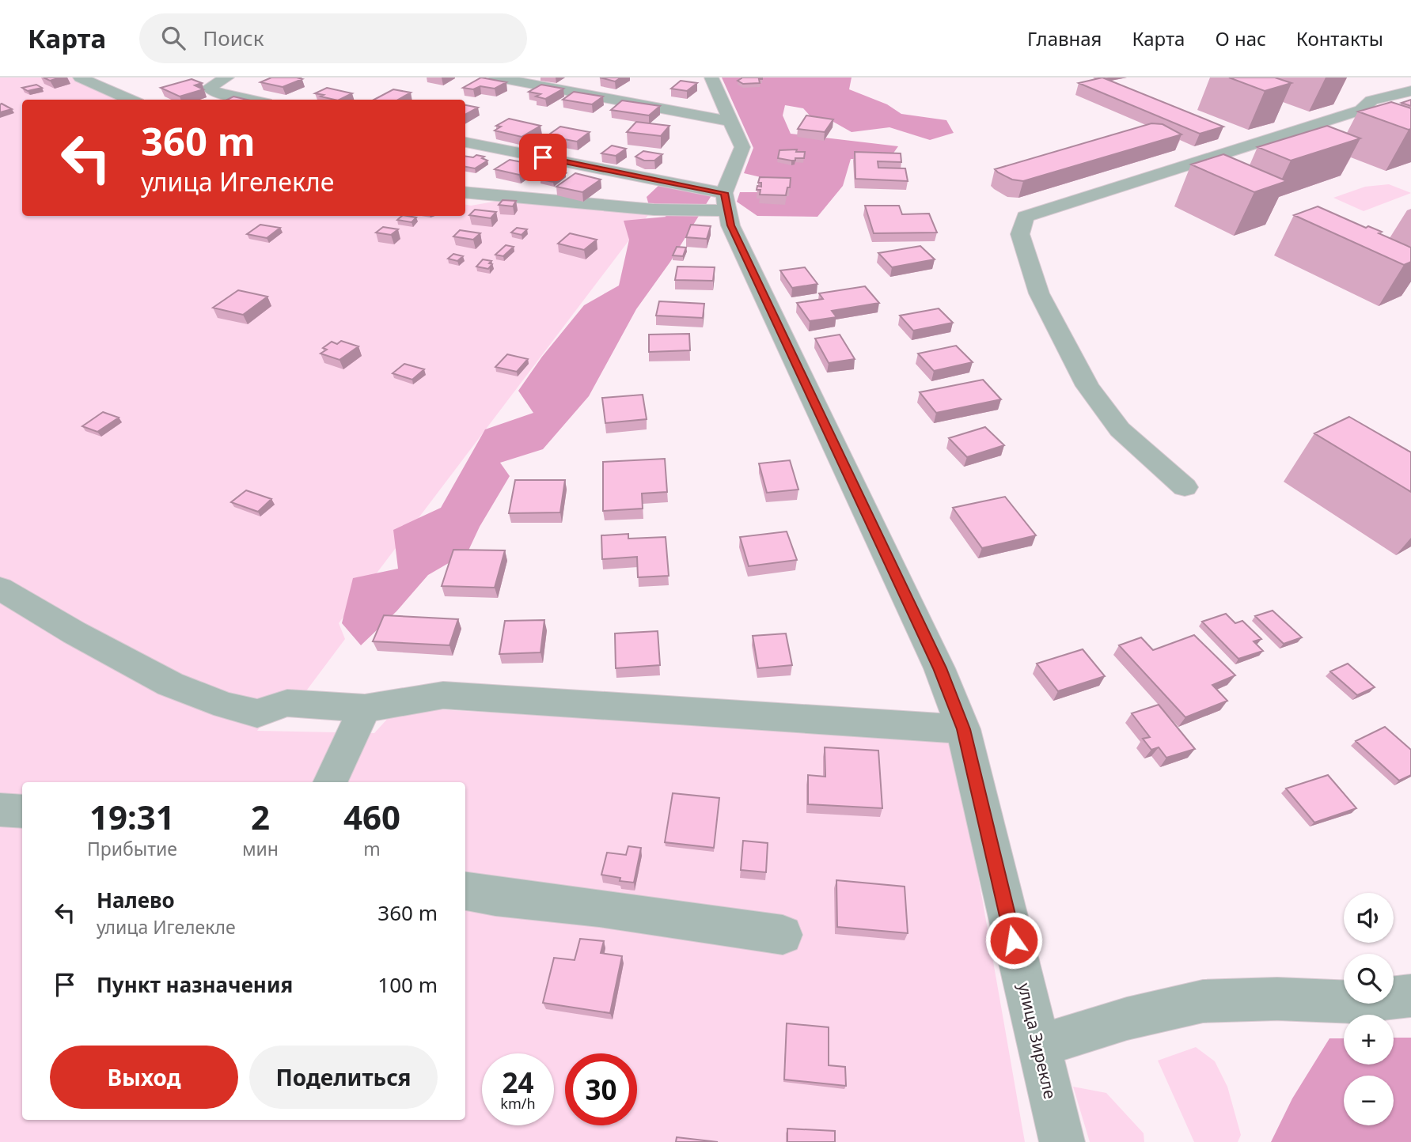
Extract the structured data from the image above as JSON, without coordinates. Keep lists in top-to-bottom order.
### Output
{
  "streets": {
    "street": ["улица Зирекле"]
  },
  "page": {
    "header": "Карта",
    "search": "Поиск",
    "nav": [
      "Главная",
      "Карта",
      "О нас",
      "Контакты"
    ],
    "turn": ["360 m", "улица Игелекле"],
    "eta": [
      "19:31",
      "Прибытие",
      "2",
      "мин",
      "460",
      "m"
    ],
    "list": [
      {
        "name": "Налево",
        "note": "улица Игелекле",
        "value": "360 m"
      },
      {
        "name": "Пункт назначения",
        "value": "100 m"
      }
    ],
    "map_buttons": ["+", "−"],
    "buttons": ["Выход", "Поделиться"],
    "speed": "24 km/h",
    "limit": "30"
  }
}
